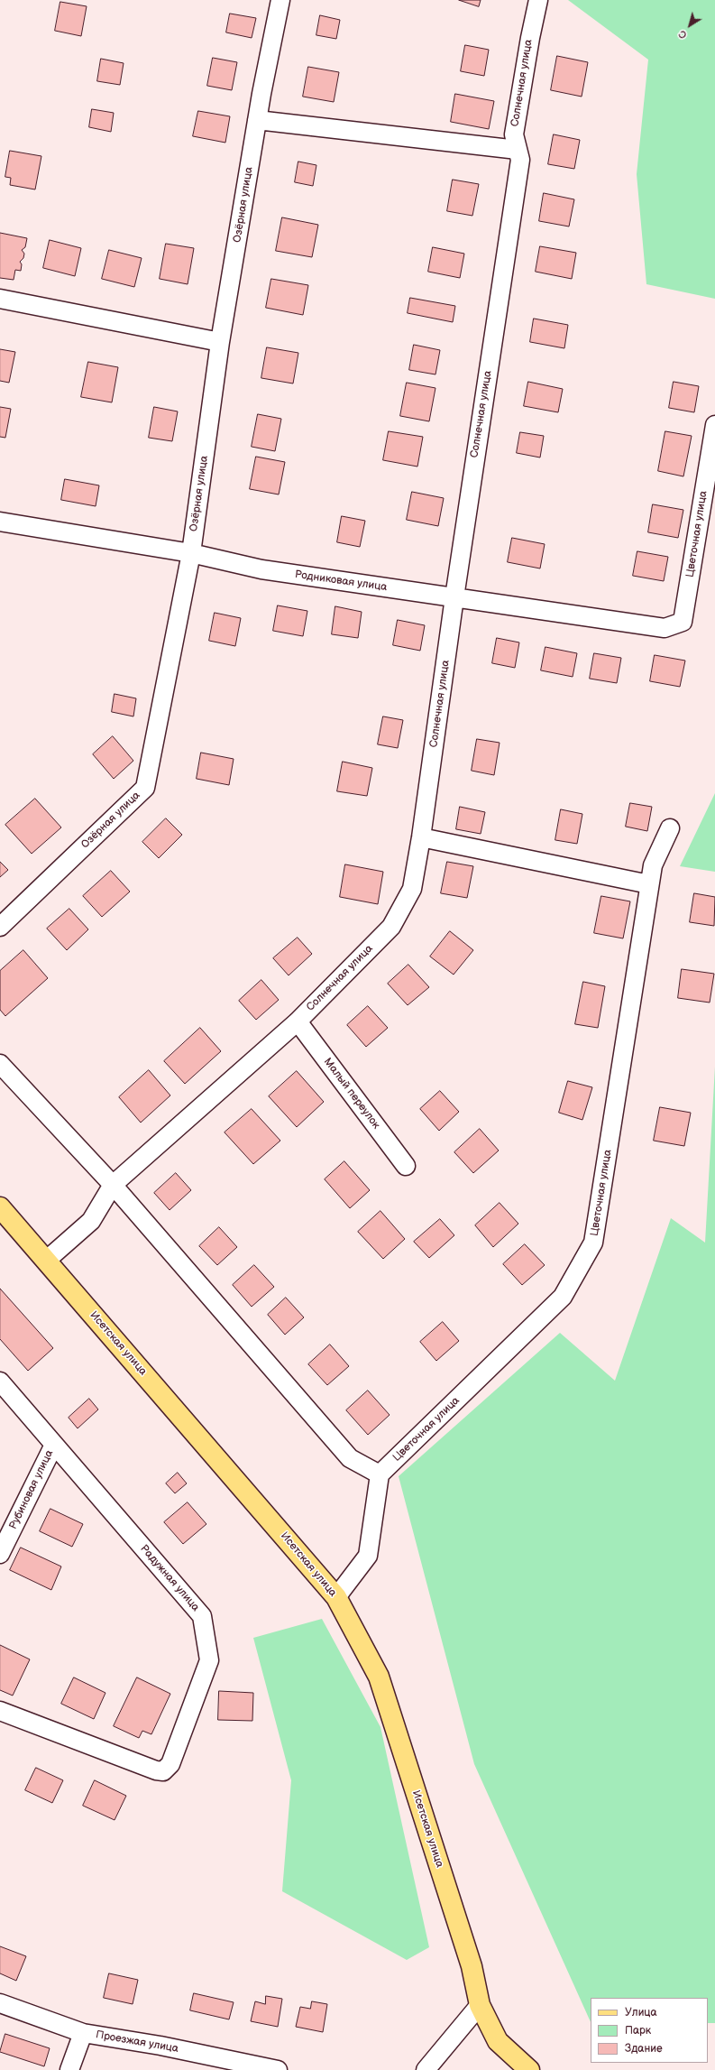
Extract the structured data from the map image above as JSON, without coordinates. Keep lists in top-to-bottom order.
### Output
{
  "streets": {
    "main road": ["Исетская улица"],
    "street": [
      "Солнечная улица",
      "Озёрная улица",
      "Цветочная улица",
      "Родниковая улица",
      "Малый переулок",
      "Рубиновая улица",
      "Радужная улица",
      "Проезжая улица"
    ]
  },
  "crossings": [
    ["Солнечная улица", "Родниковая улица"],
    ["Солнечная улица", "Малый переулок"],
    ["Солнечная улица", "Исетская улица"],
    ["Озёрная улица", "Родниковая улица"],
    ["Цветочная улица", "Родниковая улица"],
    ["Рубиновая улица", "Радужная улица"]
  ],
  "legend": ["Улица", "Парк", "Здание"],
  "north": "bottom left"
}
